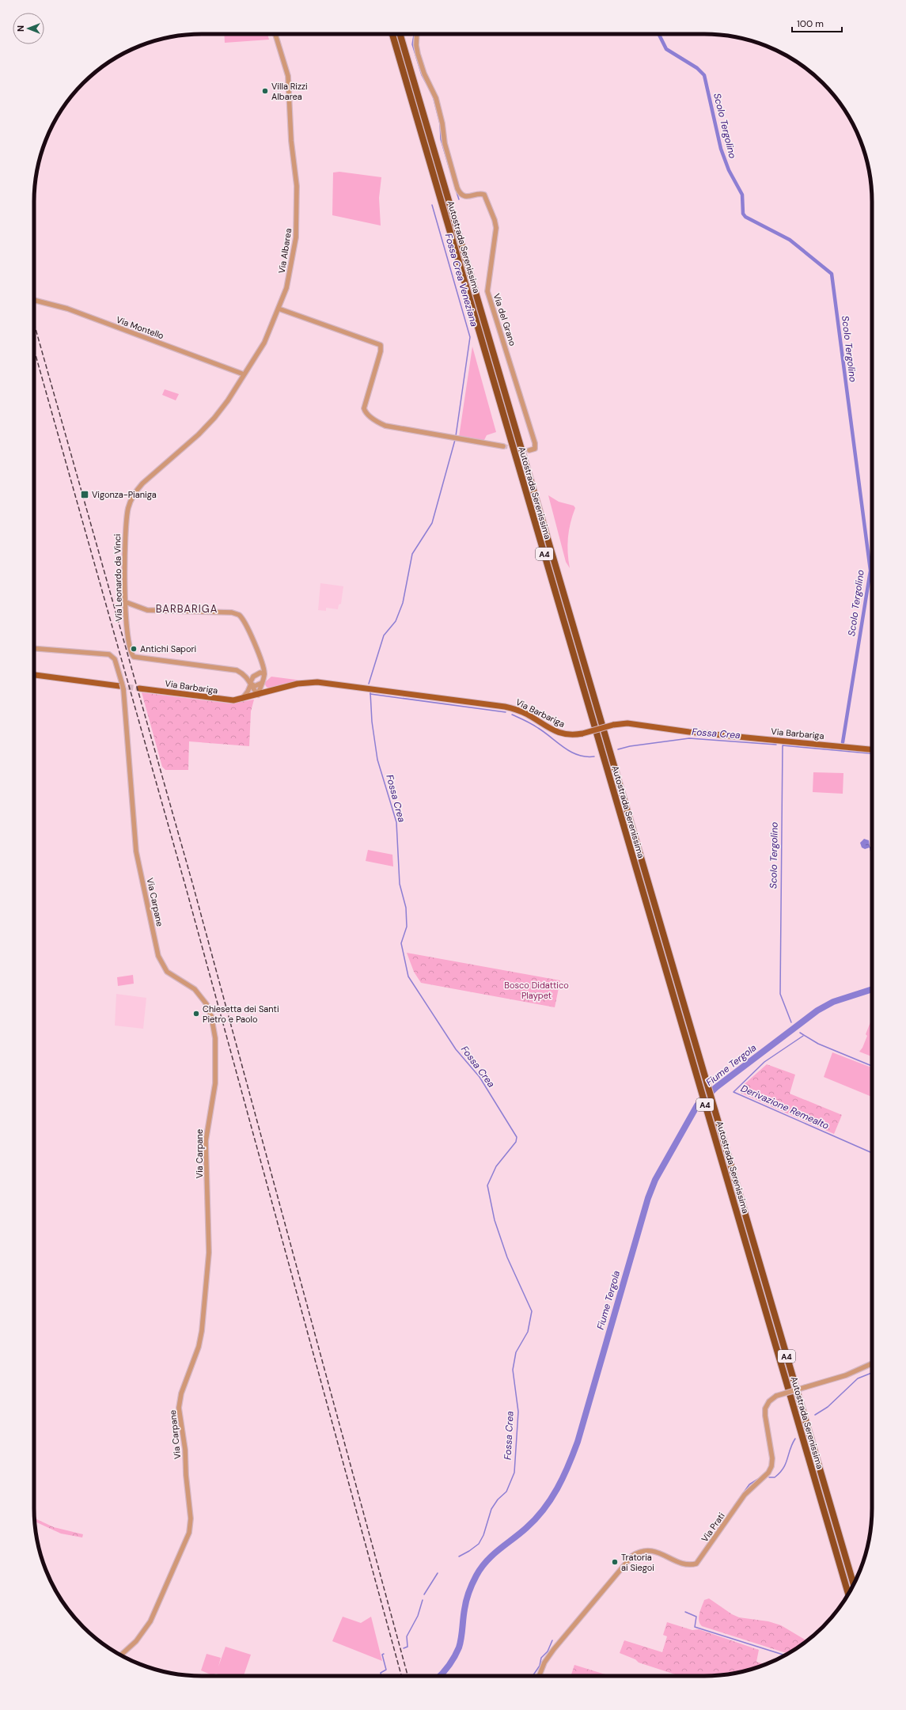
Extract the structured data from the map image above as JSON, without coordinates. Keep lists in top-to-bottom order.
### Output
{
  "streets": {
    "highway": ["Autostrada Serenissima", "A4"],
    "main road": ["Via Barbariga"],
    "street": [
      "Via Albarea",
      "Via del Grano",
      "Via Montello",
      "Via Leonardo da Vinci",
      "Via Carpane",
      "Via Prati"
    ]
  },
  "crossings": [
    ["Via Albarea", "Via Montello"],
    ["Via Albarea", "Via Leonardo da Vinci"]
  ],
  "districts": ["BARBARIGA"],
  "water": [
    "Scolo Tergolino",
    "Fossa Crea Veneziana",
    "Fossa Crea",
    "Fiume Tergola",
    "Derivazione Remealto"
  ],
  "parks": ["Bosco Didattico Playpet"],
  "places": {
    "other": [
      "Villa Rizzi Albarea",
      "Antichi Sapori",
      "Chiesetta dei Santi Pietro e Paolo",
      "Tratoria ai Siegoi"
    ],
    "transit": ["Vigonza-Pianiga"]
  },
  "scale_bar": "100 m",
  "north": "left"
}
